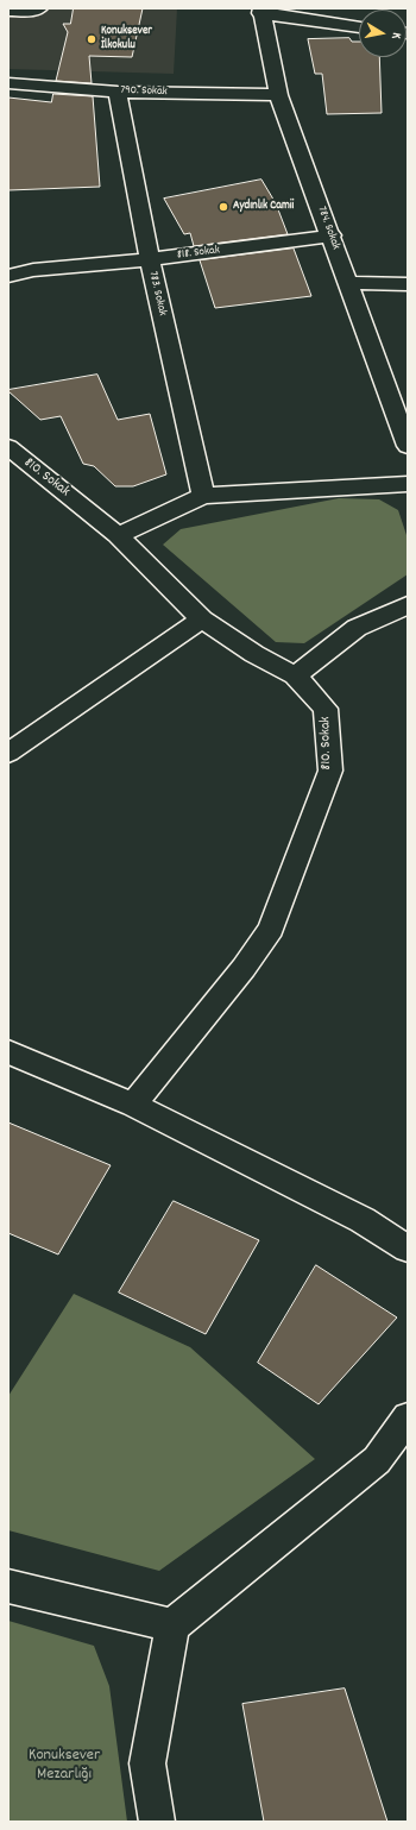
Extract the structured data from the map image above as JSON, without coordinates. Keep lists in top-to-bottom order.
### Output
{
  "streets": {
    "street": [
      "790. Sokak",
      "784. Sokak",
      "818. Sokak",
      "783. Sokak",
      "810. Sokak"
    ]
  },
  "crossings": [
    ["790. Sokak", "784. Sokak"],
    ["790. Sokak", "783. Sokak"],
    ["784. Sokak", "818. Sokak"],
    ["818. Sokak", "783. Sokak"]
  ],
  "parks": ["Konuksever Mezarlığı"],
  "places": ["Konuksever İlkokulu", "Aydınlık Camii"],
  "north": "right"
}
